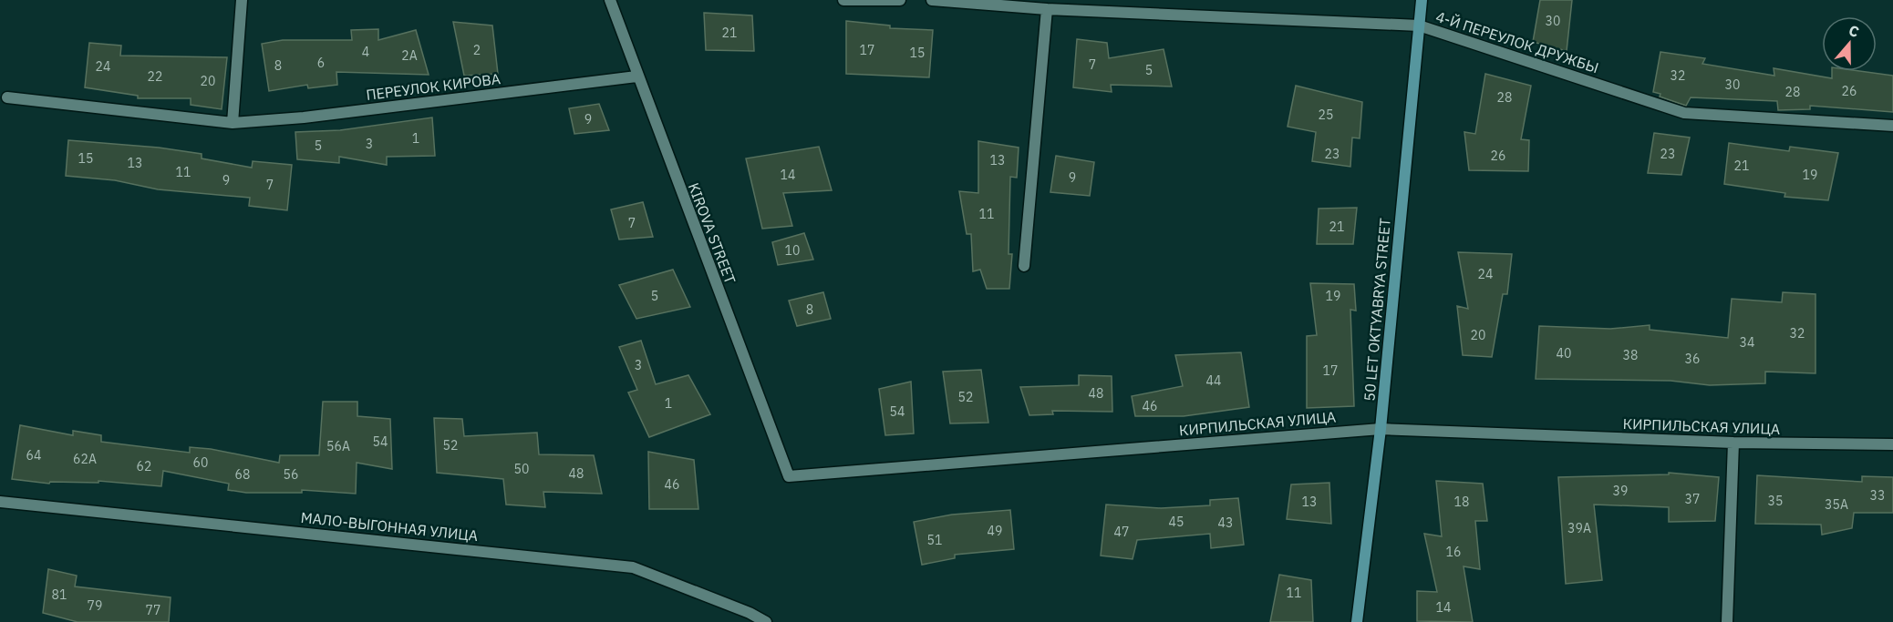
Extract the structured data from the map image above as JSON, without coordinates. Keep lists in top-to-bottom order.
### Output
{
  "streets": {
    "main road": ["50 LET OKTYABRYA STREET"],
    "street": [
      "4-Й ПЕРЕУЛОК ДРУЖБЫ",
      "ПЕРЕУЛОК КИРОВА",
      "KIROVA STREET",
      "КИРПИЛЬСКАЯ УЛИЦА",
      "МАЛО-ВЫГОННАЯ УЛИЦА"
    ]
  },
  "crossings": [
    ["4-Й ПЕРЕУЛОК ДРУЖБЫ", "50 LET OKTYABRYA STREET"],
    ["ПЕРЕУЛОК КИРОВА", "KIROVA STREET"],
    ["KIROVA STREET", "КИРПИЛЬСКАЯ УЛИЦА"],
    ["50 LET OKTYABRYA STREET", "КИРПИЛЬСКАЯ УЛИЦА"]
  ],
  "house_numbers": [
    "30",
    "21",
    "2",
    "17",
    "4",
    "15",
    "2А",
    "6",
    "7",
    "8",
    "24",
    "5",
    "32",
    "22",
    "20",
    "30",
    "26",
    "28",
    "28",
    "25",
    "9",
    "1",
    "3",
    "5",
    "23",
    "23",
    "26",
    "15",
    "13",
    "13",
    "21",
    "11",
    "14",
    "19",
    "9",
    "9",
    "7",
    "11",
    "7",
    "21",
    "10",
    "24",
    "5",
    "19",
    "8",
    "32",
    "20",
    "34",
    "40",
    "38",
    "36",
    "3",
    "17",
    "44",
    "48",
    "52",
    "1",
    "46",
    "54",
    "54",
    "52",
    "56А",
    "64",
    "62А",
    "60",
    "62",
    "50",
    "48",
    "68",
    "56",
    "46",
    "39",
    "33",
    "37",
    "35",
    "13",
    "18",
    "35А",
    "45",
    "43",
    "39А",
    "49",
    "47",
    "51",
    "16",
    "11",
    "81",
    "79",
    "14",
    "77"
  ],
  "north": "top"
}
